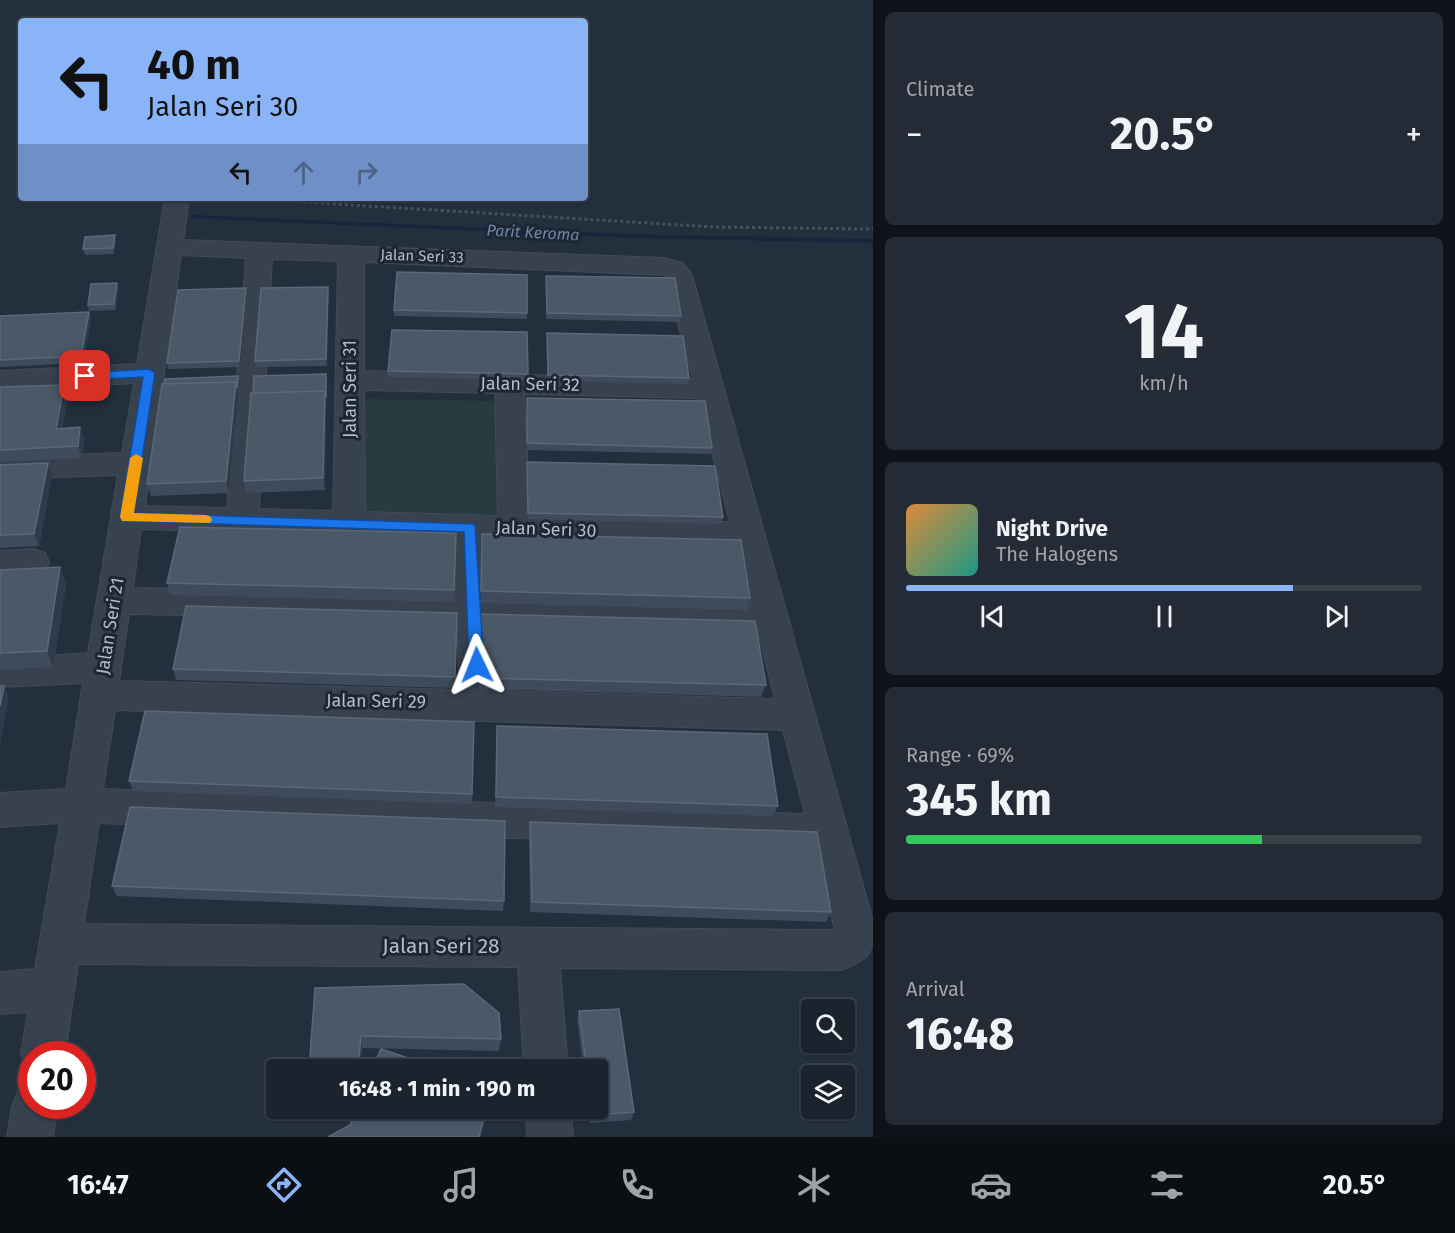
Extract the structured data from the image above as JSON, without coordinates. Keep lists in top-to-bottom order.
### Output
{
  "streets": {
    "street": [
      "Jalan Seri 33",
      "Jalan Seri 32",
      "Jalan Seri 31",
      "Jalan Seri 30",
      "Jalan Seri 21",
      "Jalan Seri 29",
      "Jalan Seri 28"
    ]
  },
  "crossings": [
    ["Jalan Seri 33", "Jalan Seri 32"],
    ["Jalan Seri 33", "Jalan Seri 31"],
    ["Jalan Seri 33", "Jalan Seri 21"],
    ["Jalan Seri 32", "Jalan Seri 31"],
    ["Jalan Seri 31", "Jalan Seri 30"],
    ["Jalan Seri 30", "Jalan Seri 21"],
    ["Jalan Seri 21", "Jalan Seri 29"],
    ["Jalan Seri 21", "Jalan Seri 28"]
  ],
  "water": ["Parit Keroma"],
  "page": {
    "tile": [
      "Climate",
      ["14", "km/h"],
      ["Range · 69%", "345 km"],
      ["Arrival", "16:48"]
    ],
    "turn": ["40 m", "Jalan Seri 30"],
    "heat": ["−", "20.5°", "+"],
    "song": ["Night Drive", "The Halogens"],
    "limit": "20",
    "trip": "16:48 · 1 min · 190 m",
    "tabs": ["16:47", "20.5°"]
  }
}
